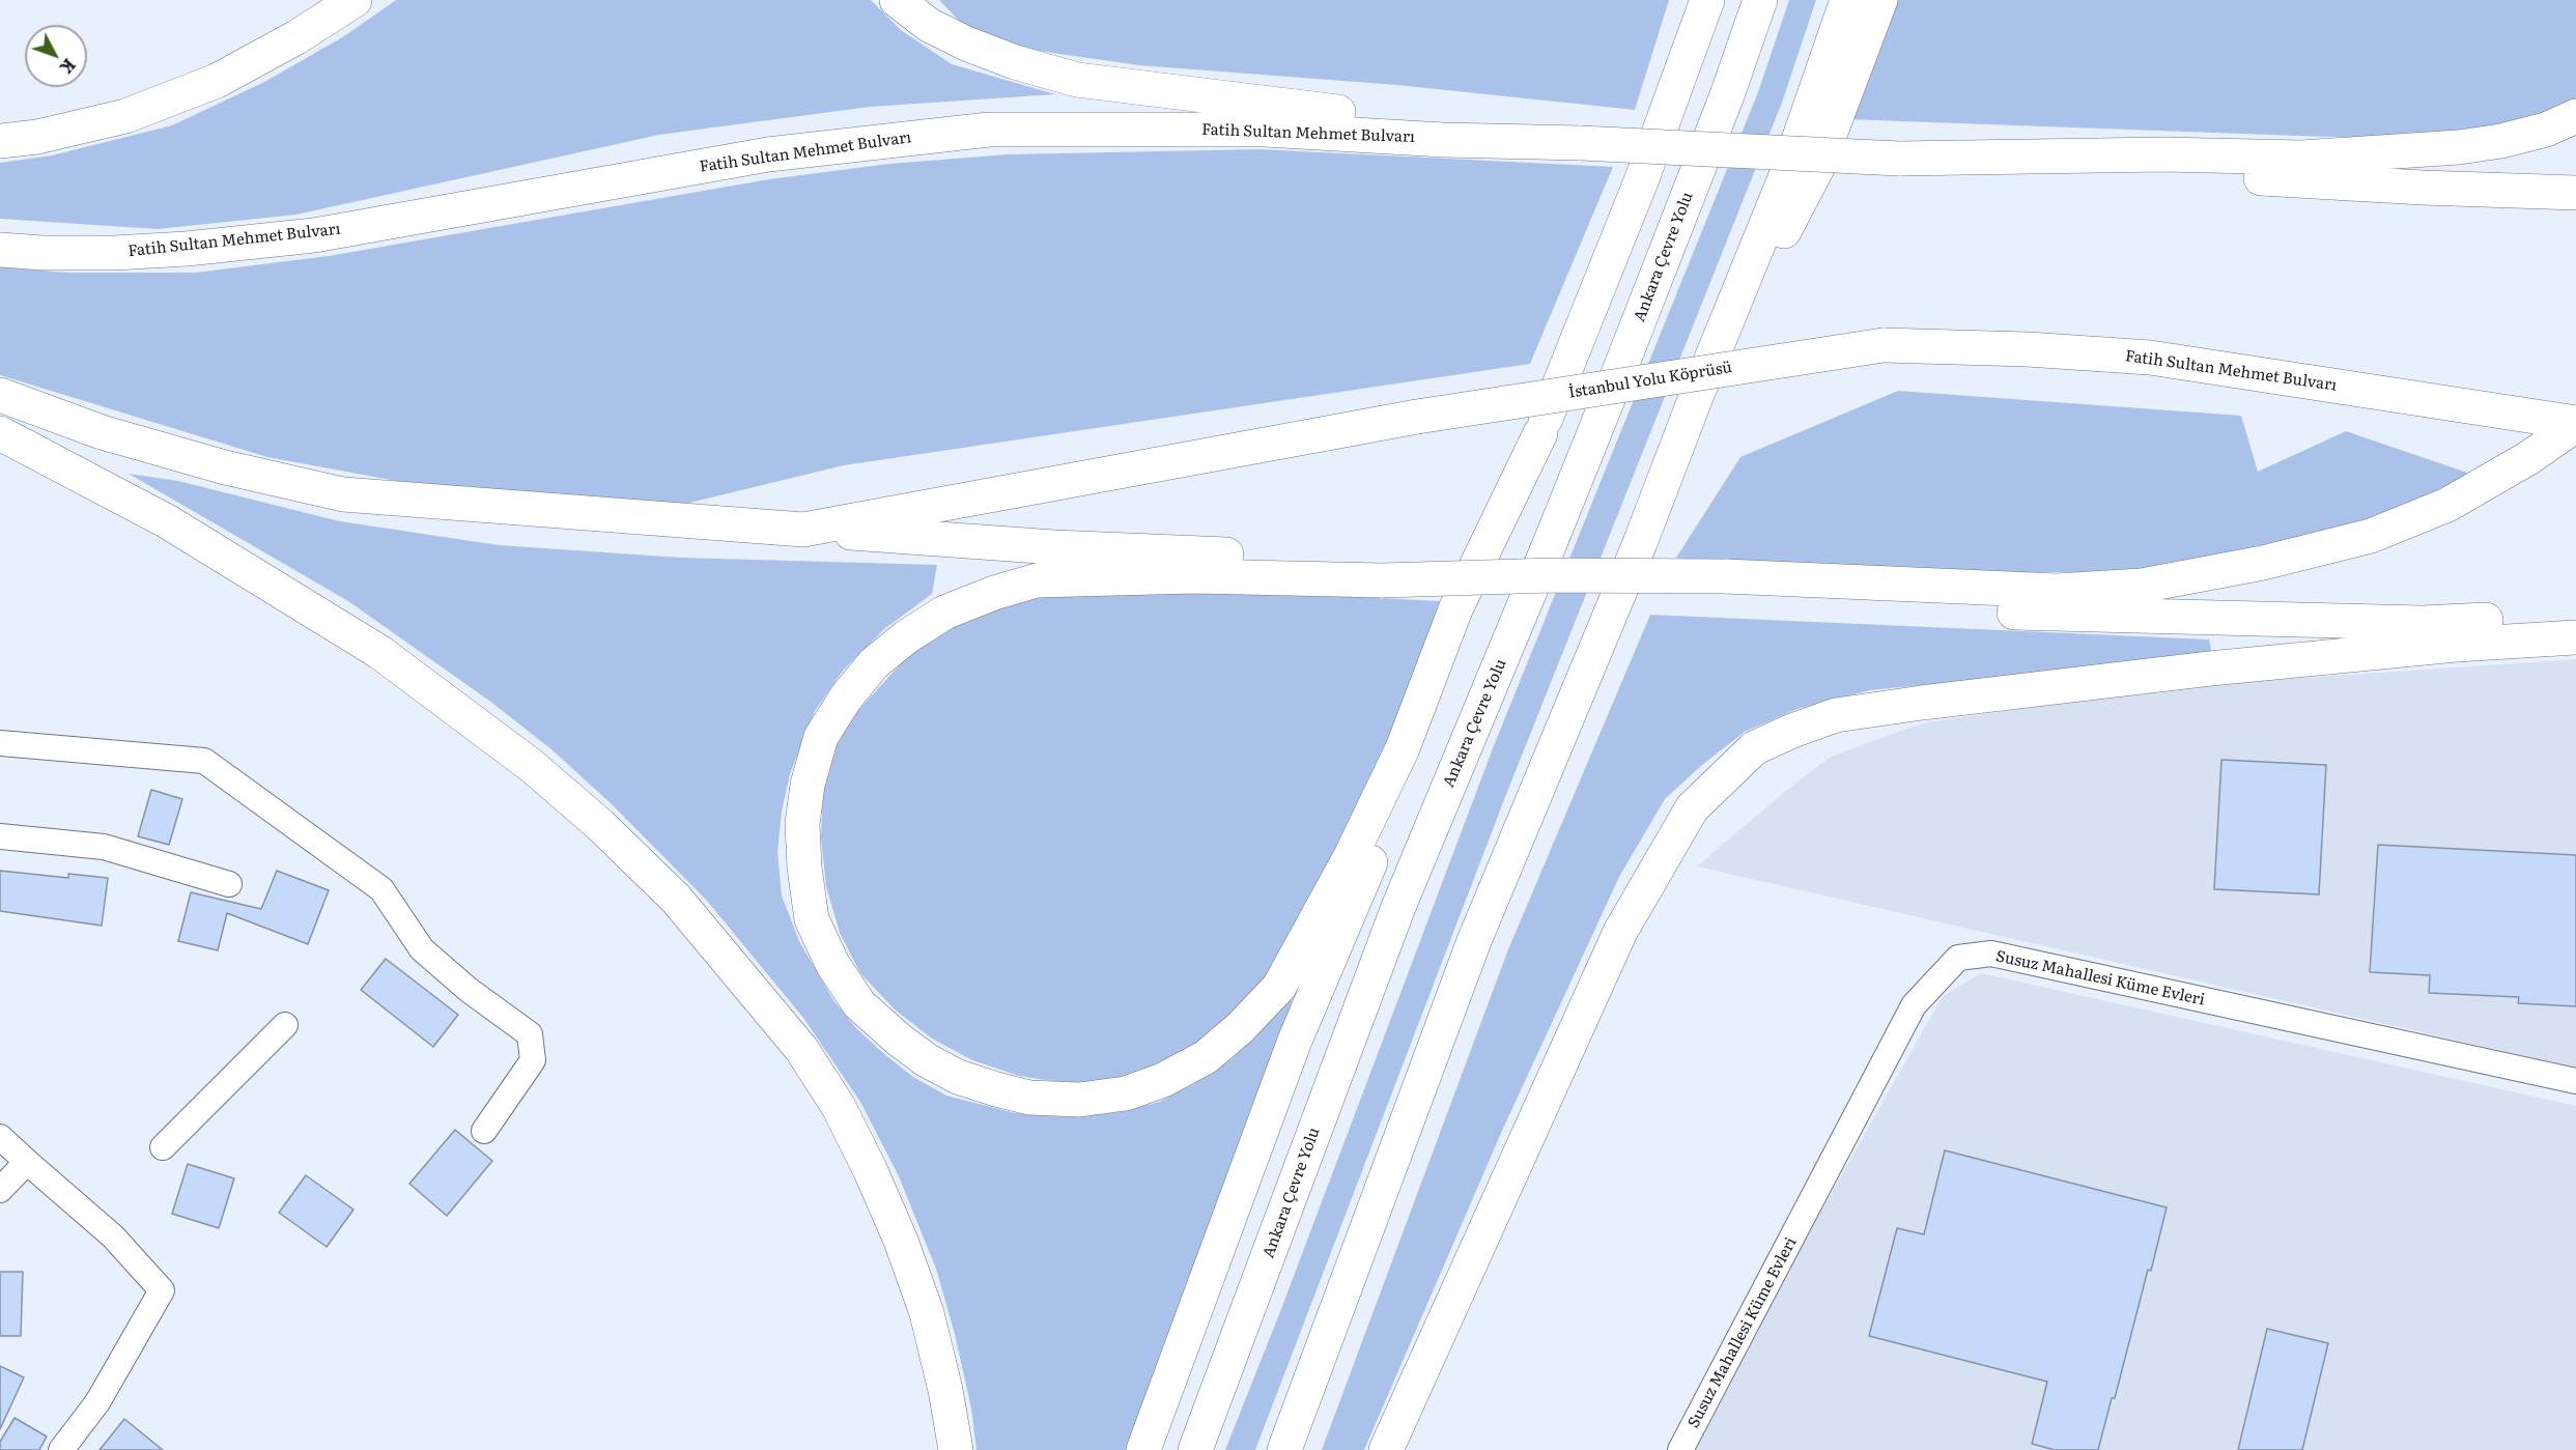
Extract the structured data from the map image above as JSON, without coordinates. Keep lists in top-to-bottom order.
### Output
{
  "streets": {
    "highway": ["Fatih Sultan Mehmet Bulvarı", "Ankara Çevre Yolu", "İstanbul Yolu Köprüsü"],
    "street": ["Susuz Mahallesi Küme Evleri"]
  },
  "crossings": [
    ["Fatih Sultan Mehmet Bulvarı", "İstanbul Yolu Köprüsü"]
  ],
  "north": "bottom right"
}
